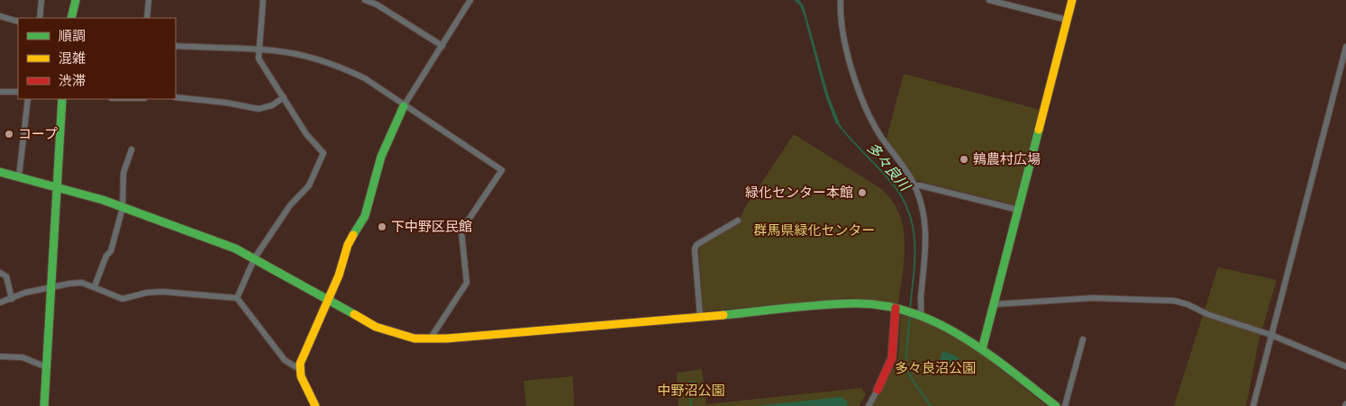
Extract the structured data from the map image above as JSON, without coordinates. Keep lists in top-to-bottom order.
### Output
{
  "water": ["多々良川"],
  "parks": ["群馬県緑化センター", "多々良沼公園", "中野沼公園"],
  "places": [
    "コープ",
    "鶉農村広場",
    "緑化センター本館",
    "下中野区民館"
  ],
  "legend": ["順調", "混雑", "渋滞"]
}
